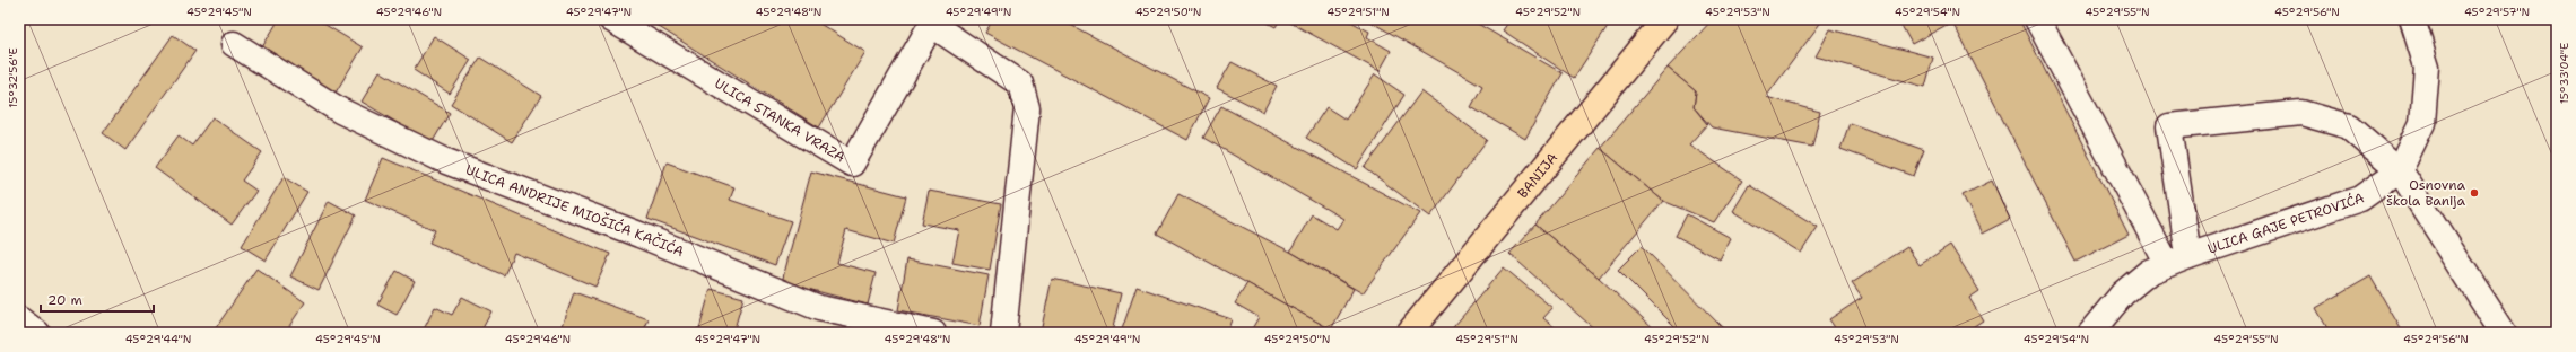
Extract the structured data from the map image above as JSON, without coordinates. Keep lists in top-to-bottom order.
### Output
{
  "streets": {
    "main road": ["BANIJA"],
    "street": ["ULICA STANKA VRAZA", "ULICA ANDRIJE MIOŠIĆA KAČIĆA", "ULICA GAJE PETROVIĆA"]
  },
  "places": ["Osnovna škola Banija"],
  "scale_bar": "20 m",
  "coordinates": [
    "45°29'45\"N",
    "45°29'46\"N",
    "45°29'47\"N",
    "45°29'48\"N",
    "45°29'49\"N",
    "45°29'50\"N",
    "45°29'51\"N",
    "45°29'52\"N",
    "45°29'53\"N",
    "45°29'54\"N",
    "45°29'55\"N",
    "45°29'56\"N",
    "45°29'57\"N",
    "15°33'04\"E",
    "15°32'56\"E",
    "45°29'44\"N"
  ]
}
